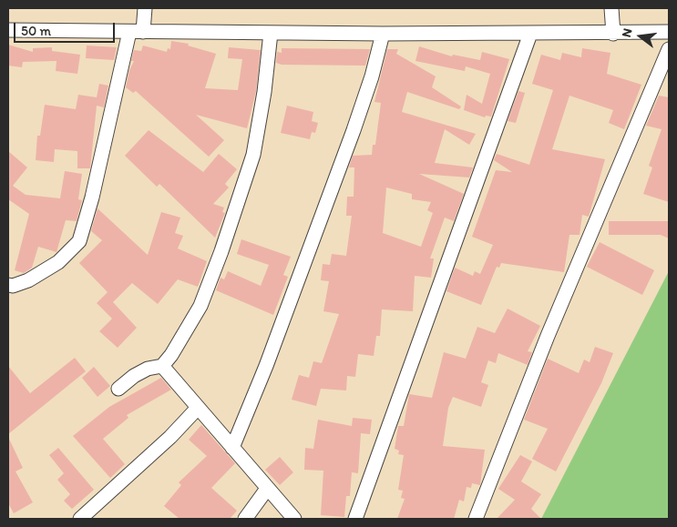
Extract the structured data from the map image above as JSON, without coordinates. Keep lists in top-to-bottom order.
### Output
{
  "scale_bar": "50 m",
  "north": "left"
}
